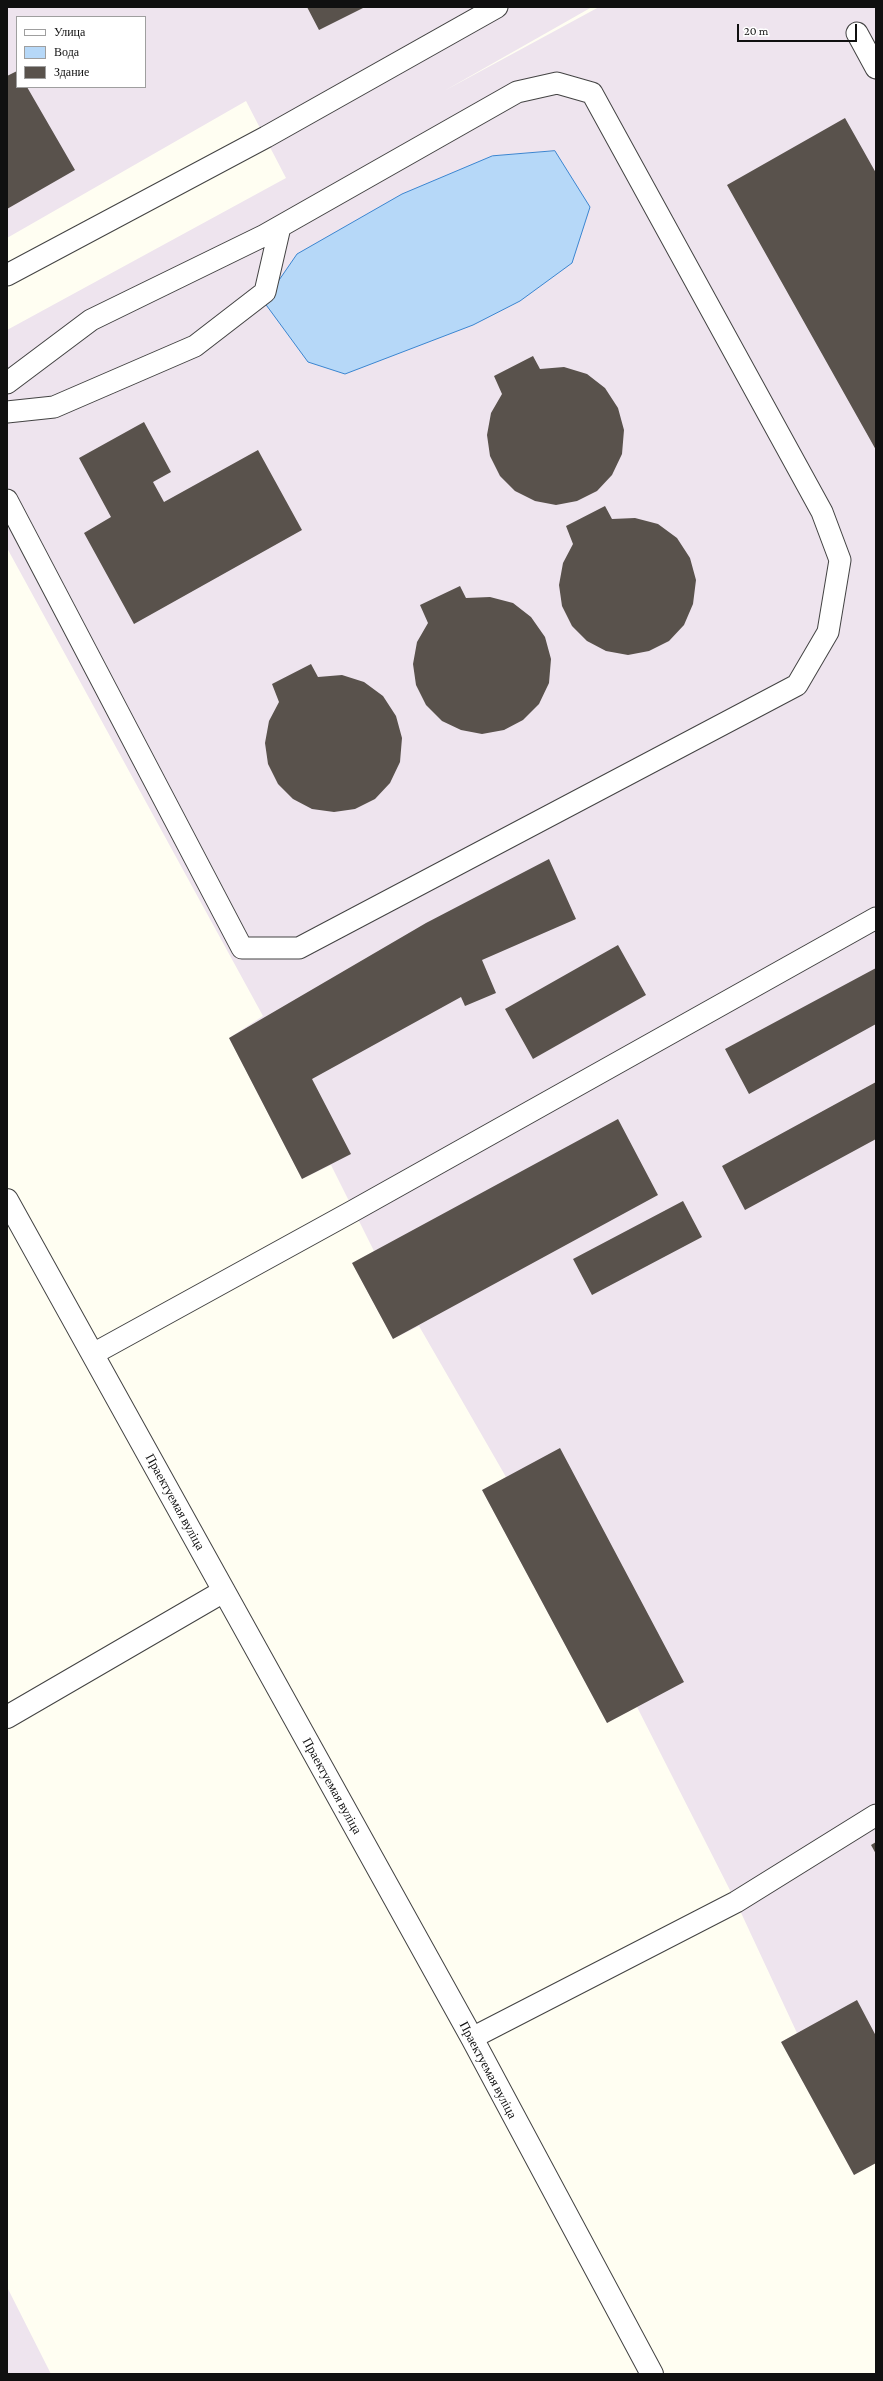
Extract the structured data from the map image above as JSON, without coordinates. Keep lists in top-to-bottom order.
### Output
{
  "streets": {
    "street": ["Праектуемая вуліца"]
  },
  "legend": ["Улица", "Вода", "Здание"],
  "scale_bar": "20 m"
}
